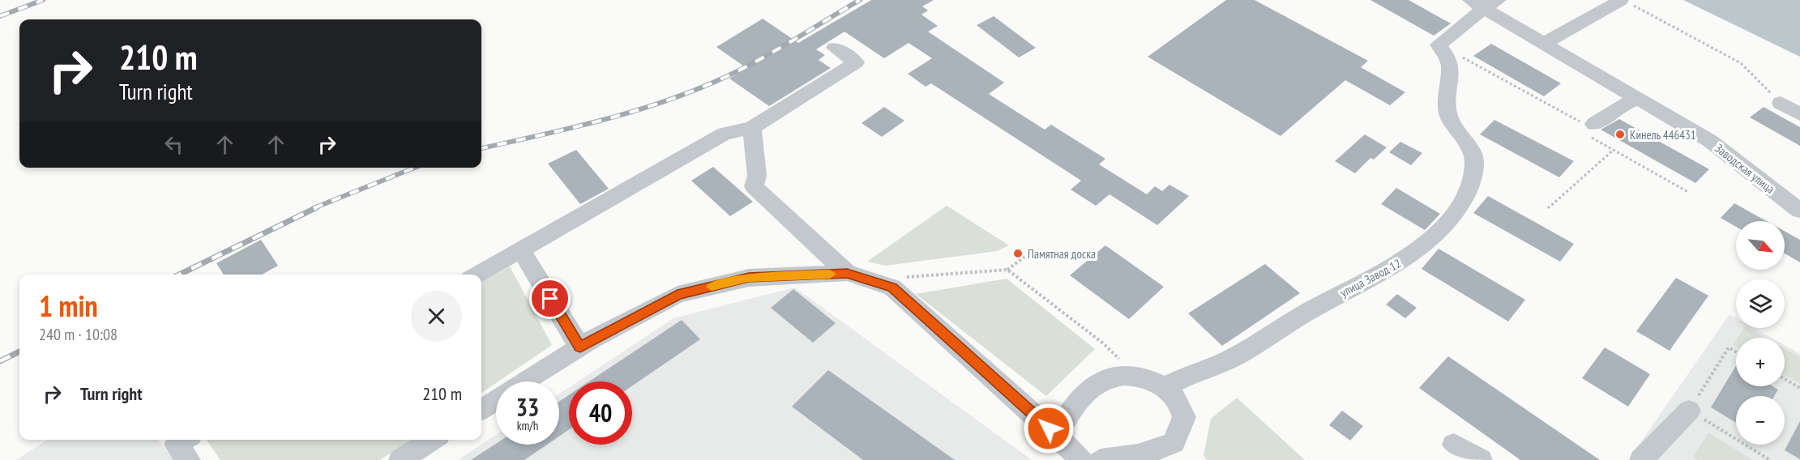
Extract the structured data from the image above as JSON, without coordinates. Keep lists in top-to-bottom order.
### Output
{
  "streets": {
    "street": ["Заводская улица", "улица Завод 12"]
  },
  "places": ["Кинель 446431", "Памятная доска"],
  "north": "bottom right",
  "page": {
    "turn": ["210 m", "Turn right"],
    "map_buttons": ["+", "−"],
    "heading": ["1 min", "240 m · 10:08"],
    "list": [
      {
        "name": "Turn right",
        "value": "210 m"
      }
    ],
    "speed": "33 km/h",
    "limit": "40"
  }
}
